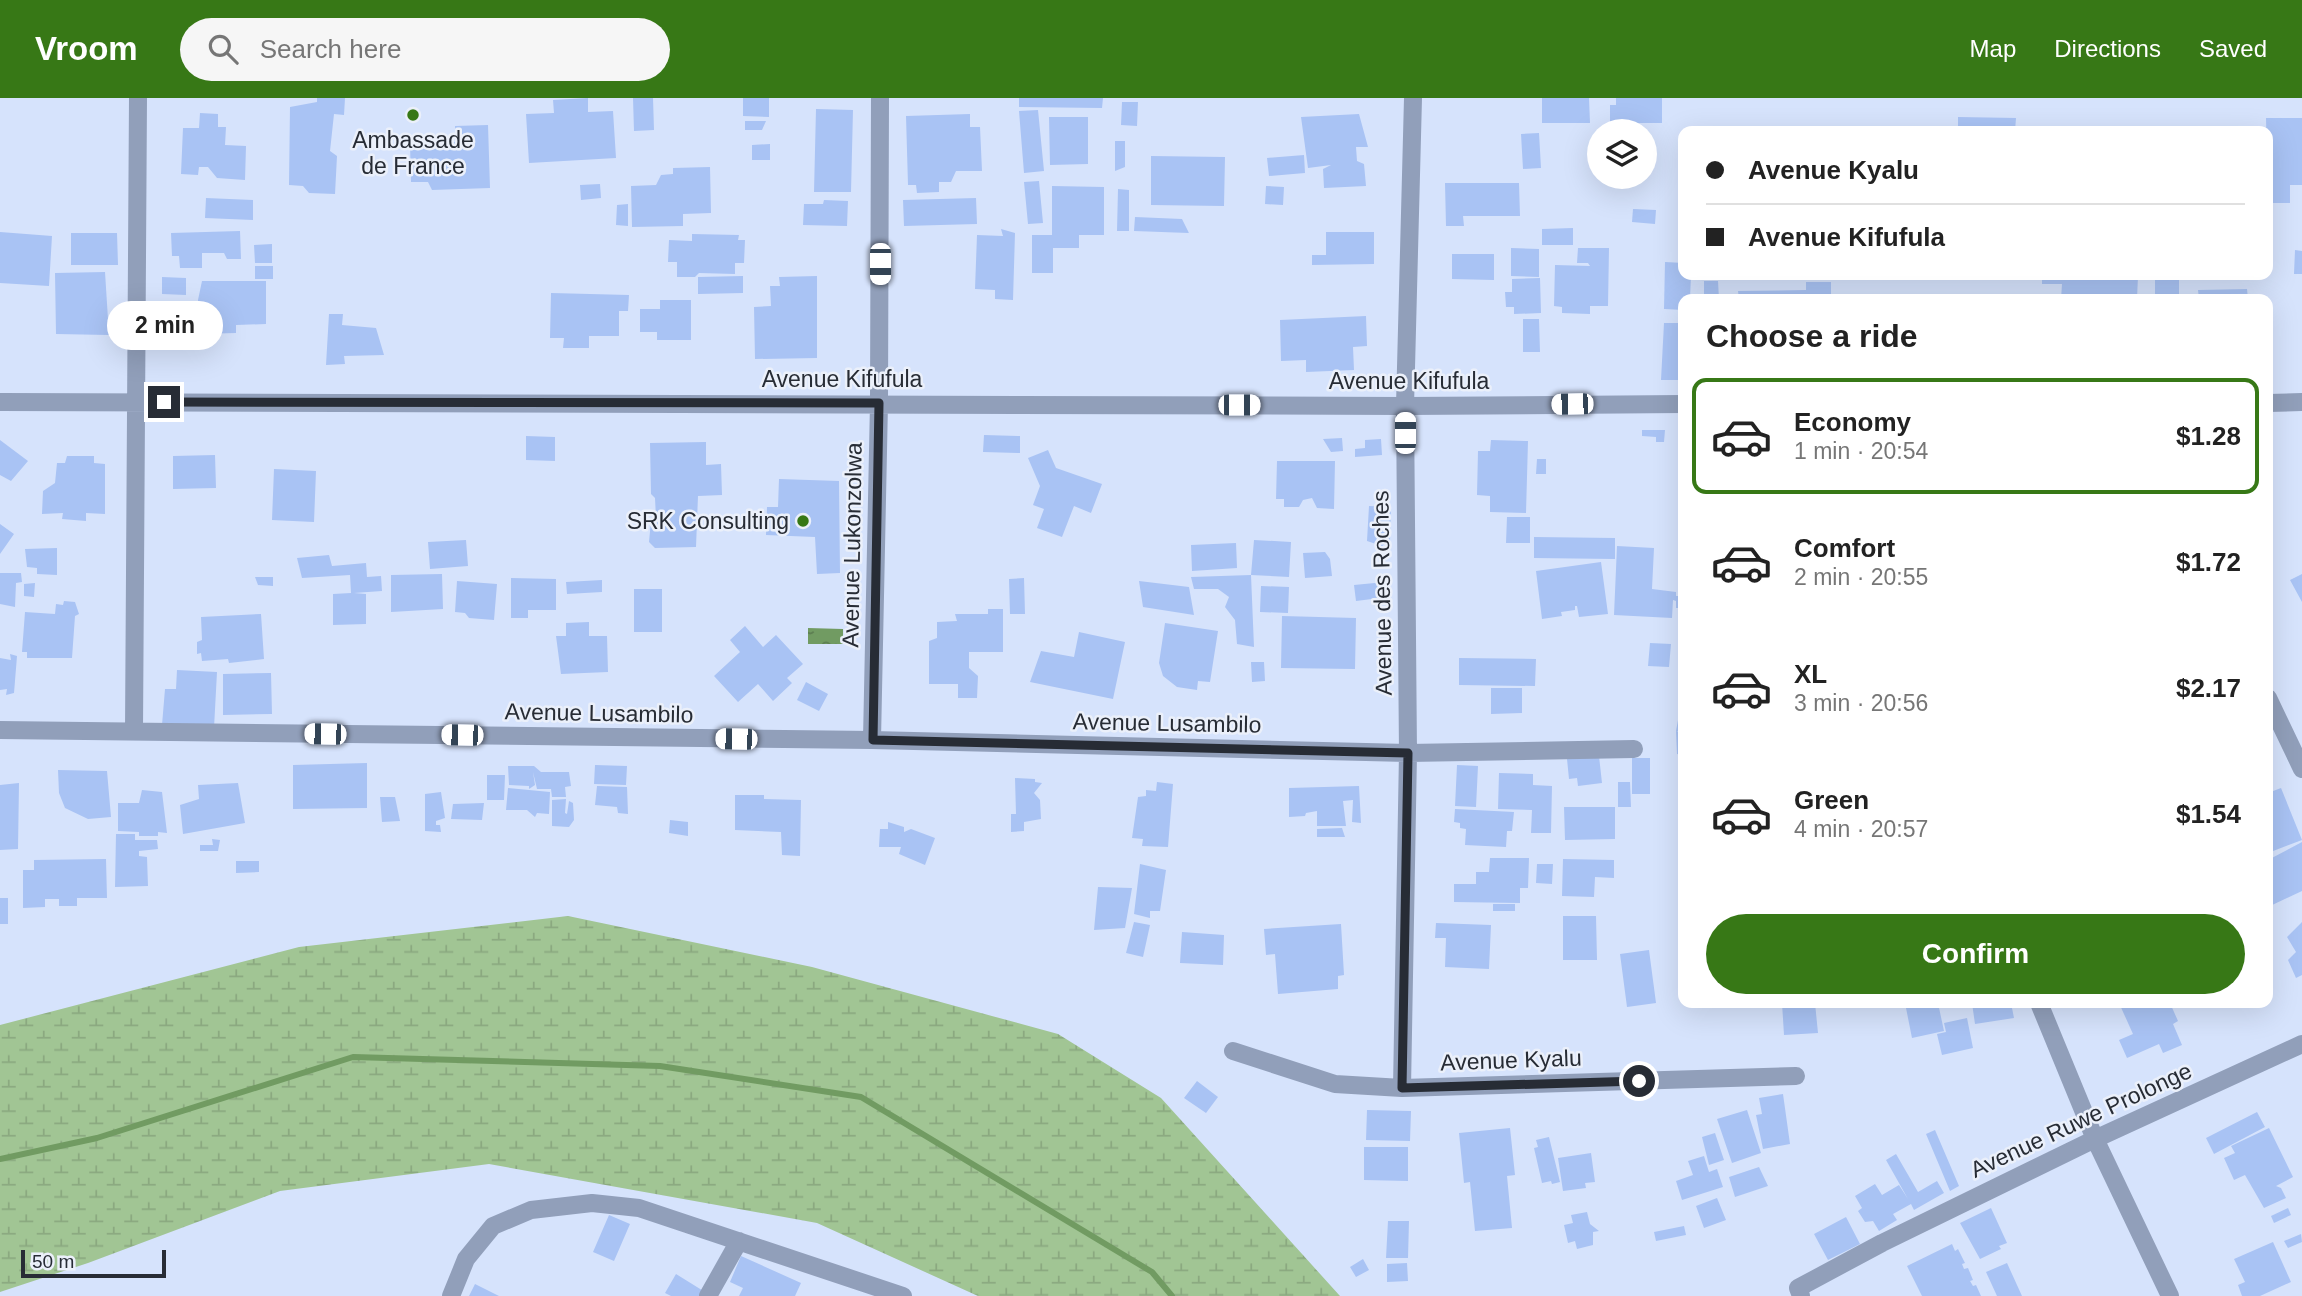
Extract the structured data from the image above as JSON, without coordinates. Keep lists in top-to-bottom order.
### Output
{
  "streets": {
    "street": [
      "Avenue Kifufula",
      "Avenue Lukonzolwa",
      "Avenue des Roches",
      "Avenue Lusambilo",
      "Avenue Kyalu",
      "Avenue Ruwe Prolonge"
    ]
  },
  "crossings": [
    ["Avenue Kifufula", "Avenue Lukonzolwa"],
    ["Avenue Kifufula", "Avenue des Roches"],
    ["Avenue Lukonzolwa", "Avenue Lusambilo"],
    ["Avenue des Roches", "Avenue Lusambilo"],
    ["Avenue des Roches", "Avenue Kyalu"]
  ],
  "places": ["Ambassade de France", "SRK Consulting"],
  "scale_bar": "50 m",
  "page": {
    "header": "Vroom",
    "search": "Search here",
    "nav": ["Map", "Directions", "Saved"],
    "banner": ["Avenue Kyalu", "Avenue Kifufula"],
    "heading": "Choose a ride",
    "bubble": "2 min",
    "list": [
      {
        "name": "Economy",
        "note": "1 min · 20:54",
        "value": "$1.28"
      },
      {
        "name": "Comfort",
        "note": "2 min · 20:55",
        "value": "$1.72"
      },
      {
        "name": "XL",
        "note": "3 min · 20:56",
        "value": "$2.17"
      },
      {
        "name": "Green",
        "note": "4 min · 20:57",
        "value": "$1.54"
      }
    ],
    "buttons": "Confirm",
    "scale": "50 m"
  }
}
